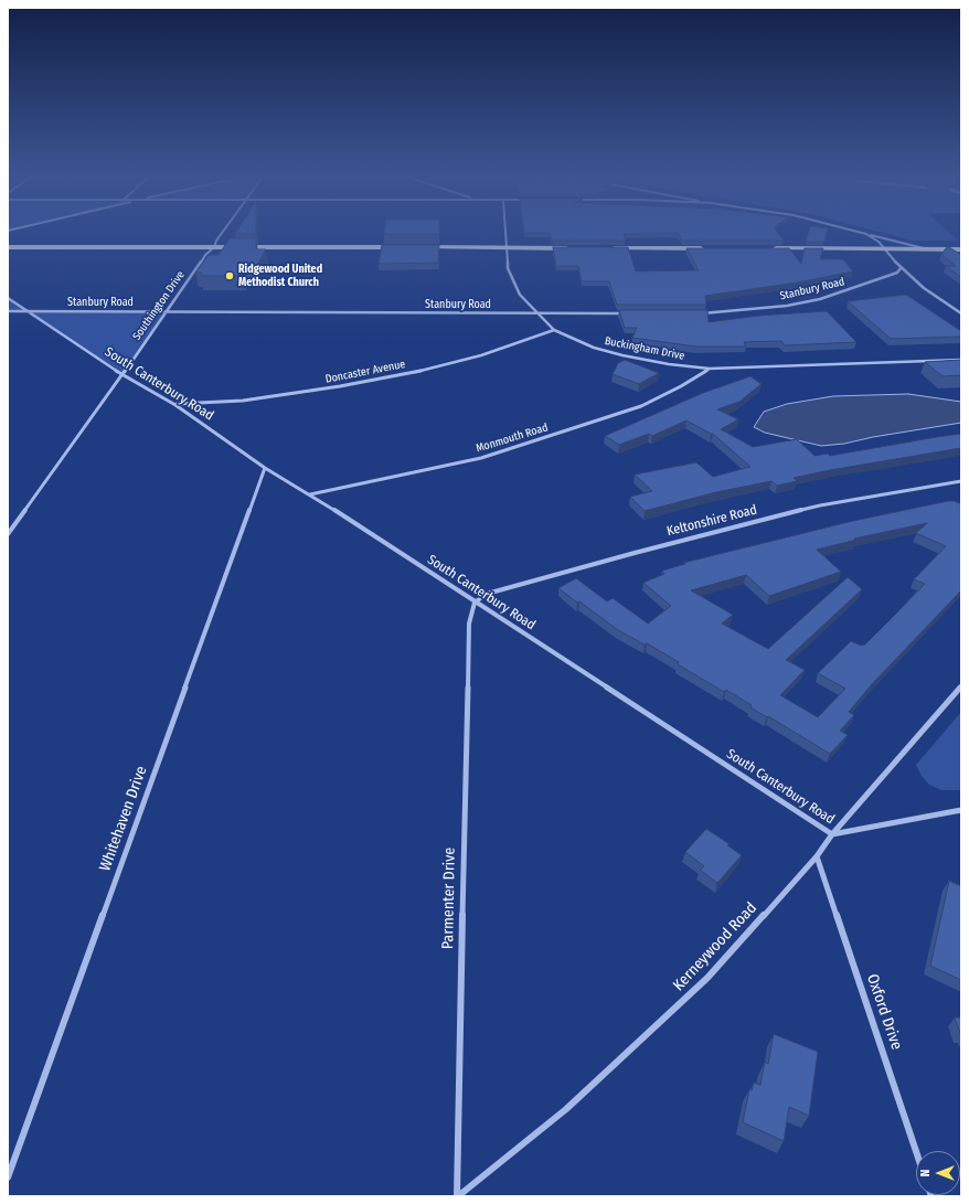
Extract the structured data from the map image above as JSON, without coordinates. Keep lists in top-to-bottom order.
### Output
{
  "streets": {
    "street": [
      "Stanbury Road",
      "Southington Drive",
      "Buckingham Drive",
      "Doncaster Avenue",
      "South Canterbury Road",
      "Monmouth Road",
      "Keltonshire Road",
      "Whitehaven Drive",
      "Parmenter Drive",
      "Kerneywood Road",
      "Oxford Drive"
    ]
  },
  "crossings": [
    ["Stanbury Road", "Southington Drive"],
    ["Stanbury Road", "Buckingham Drive"],
    ["Stanbury Road", "South Canterbury Road"],
    ["Southington Drive", "South Canterbury Road"],
    ["Buckingham Drive", "Doncaster Avenue"],
    ["Buckingham Drive", "Monmouth Road"],
    ["Doncaster Avenue", "South Canterbury Road"],
    ["South Canterbury Road", "Monmouth Road"],
    ["South Canterbury Road", "Keltonshire Road"],
    ["South Canterbury Road", "Whitehaven Drive"],
    ["South Canterbury Road", "Parmenter Drive"],
    ["South Canterbury Road", "Kerneywood Road"],
    ["Keltonshire Road", "Parmenter Drive"],
    ["Parmenter Drive", "Kerneywood Road"],
    ["Kerneywood Road", "Oxford Drive"]
  ],
  "places": ["Ridgewood United Methodist Church"],
  "north": "left"
}
